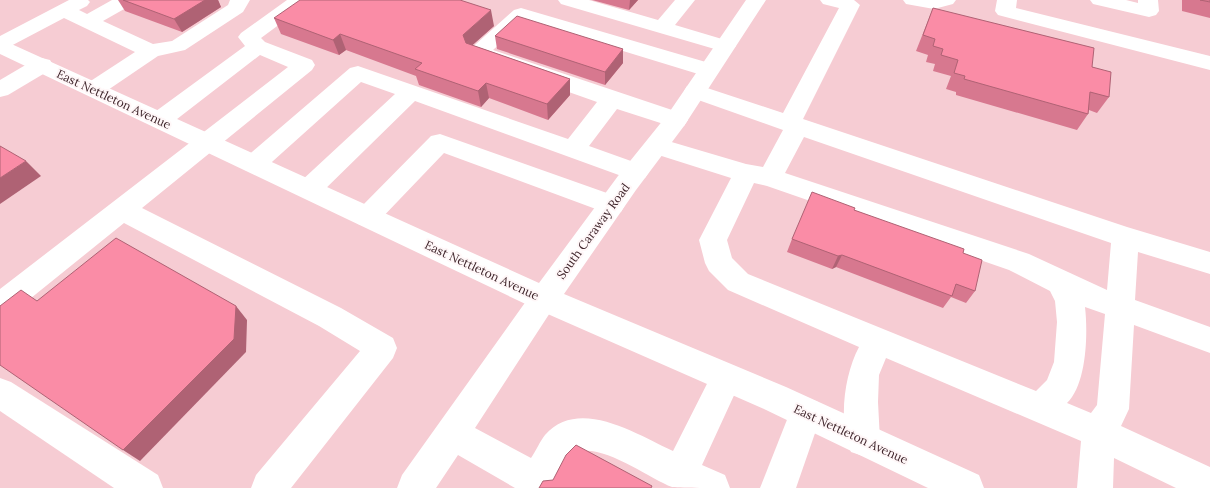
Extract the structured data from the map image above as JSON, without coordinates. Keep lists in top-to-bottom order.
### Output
{
  "streets": {
    "main road": ["East Nettleton Avenue", "South Caraway Road"]
  },
  "crossings": [
    ["East Nettleton Avenue", "South Caraway Road"]
  ]
}
